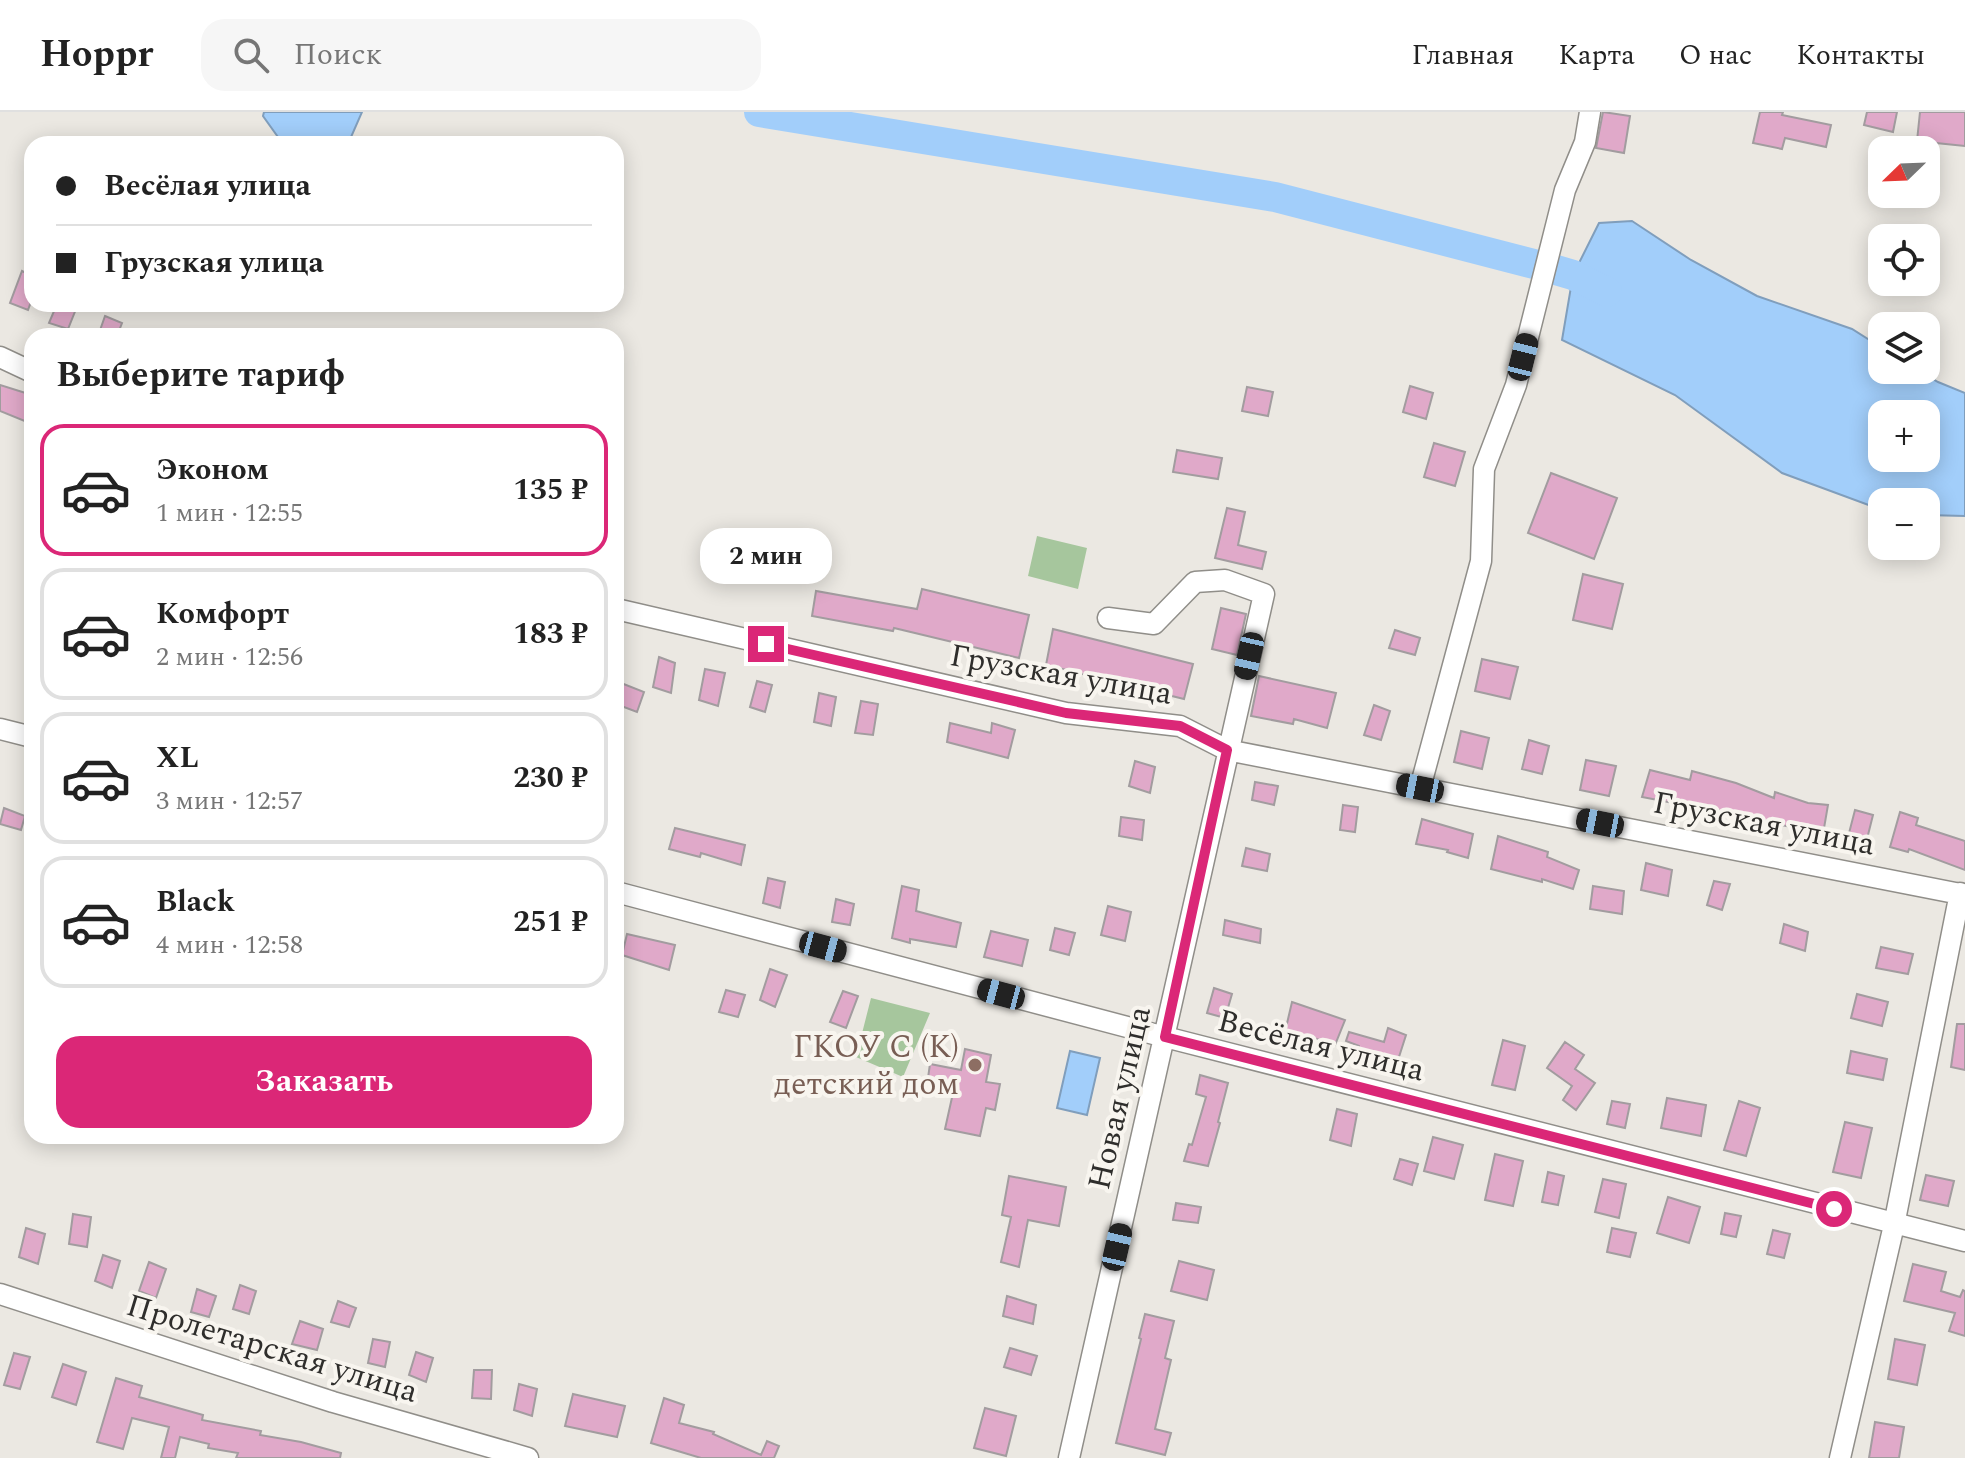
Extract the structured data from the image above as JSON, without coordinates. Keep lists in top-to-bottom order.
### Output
{
  "streets": {
    "street": [
      "Грузская улица",
      "Весёлая улица",
      "Новая улица",
      "Пролетарская улица"
    ]
  },
  "crossings": [
    ["Грузская улица", "Новая улица"],
    ["Весёлая улица", "Новая улица"]
  ],
  "places": ["ГКОУ С (К) детский дом"],
  "north": "bottom left",
  "page": {
    "header": "Hoppr",
    "search": "Поиск",
    "nav": [
      "Главная",
      "Карта",
      "О нас",
      "Контакты"
    ],
    "map_buttons": ["+", "−"],
    "banner": ["Весёлая улица", "Грузская улица"],
    "heading": "Выберите тариф",
    "list": [
      {
        "name": "Эконом",
        "note": "1 мин · 12:55",
        "value": "135 ₽"
      },
      {
        "name": "Комфорт",
        "note": "2 мин · 12:56",
        "value": "183 ₽"
      },
      {
        "name": "XL",
        "note": "3 мин · 12:57",
        "value": "230 ₽"
      },
      {
        "name": "Black",
        "note": "4 мин · 12:58",
        "value": "251 ₽"
      }
    ],
    "bubble": "2 мин",
    "buttons": "Заказать"
  }
}
